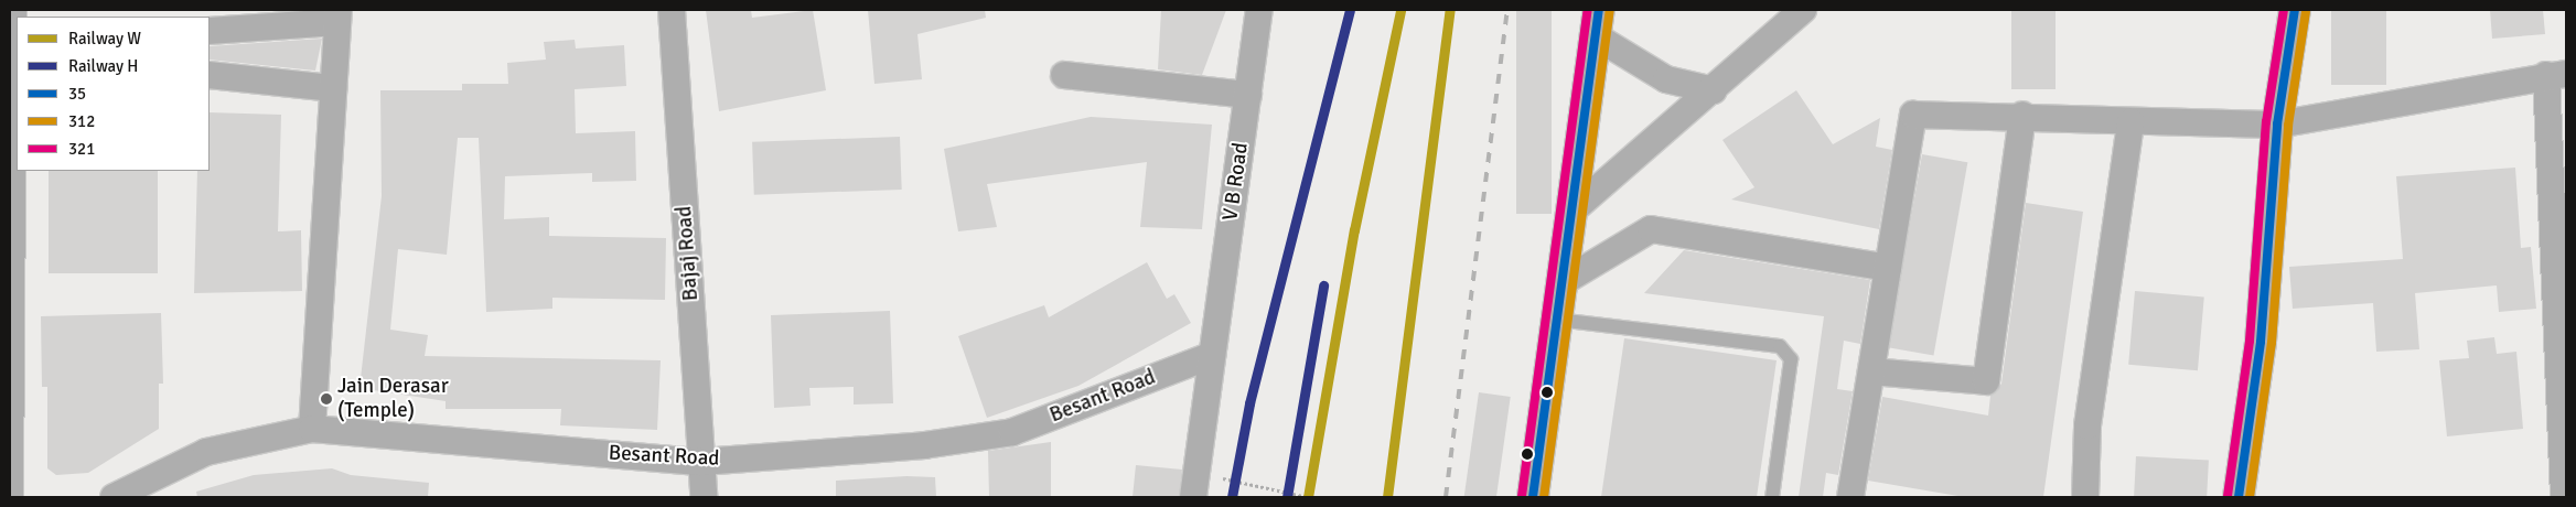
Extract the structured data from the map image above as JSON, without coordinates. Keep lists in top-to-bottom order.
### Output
{
  "streets": {
    "street": ["V B Road", "Bajaj Road", "Besant Road"]
  },
  "crossings": [
    ["V B Road", "Besant Road"],
    ["Bajaj Road", "Besant Road"]
  ],
  "places": ["Jain Derasar (Temple)"],
  "lines": [
    "rail line W",
    "rail line H",
    "transit line 35",
    "transit line 321",
    "transit line 312"
  ],
  "legend": [
    "Railway W",
    "Railway H",
    "35",
    "312",
    "321"
  ]
}
